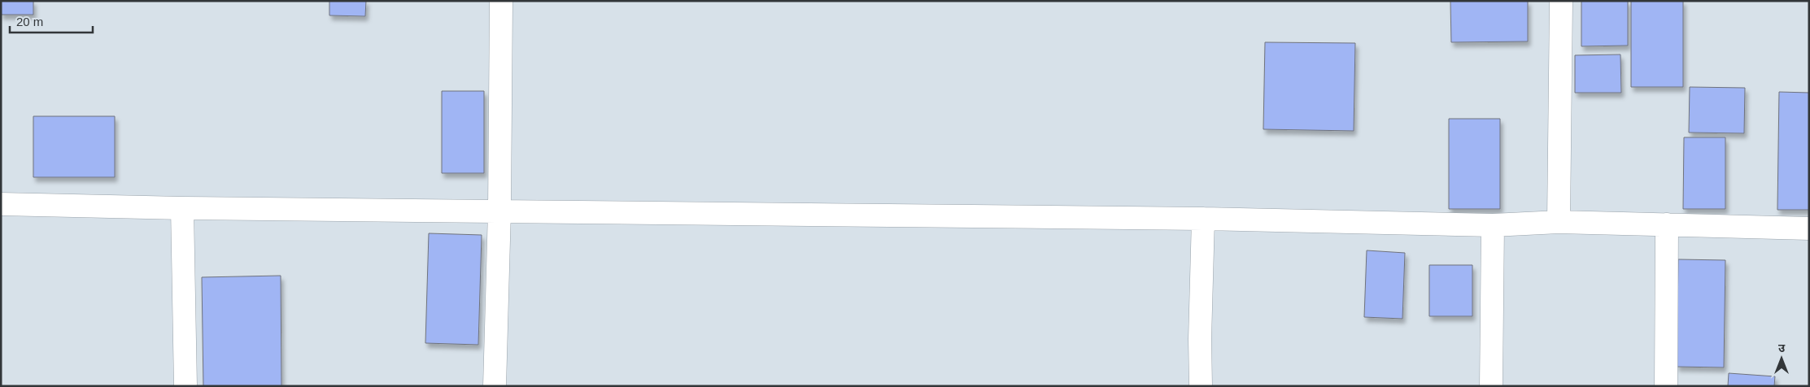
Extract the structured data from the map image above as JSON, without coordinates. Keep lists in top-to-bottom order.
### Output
{
  "scale_bar": "20 m",
  "north": "top"
}
